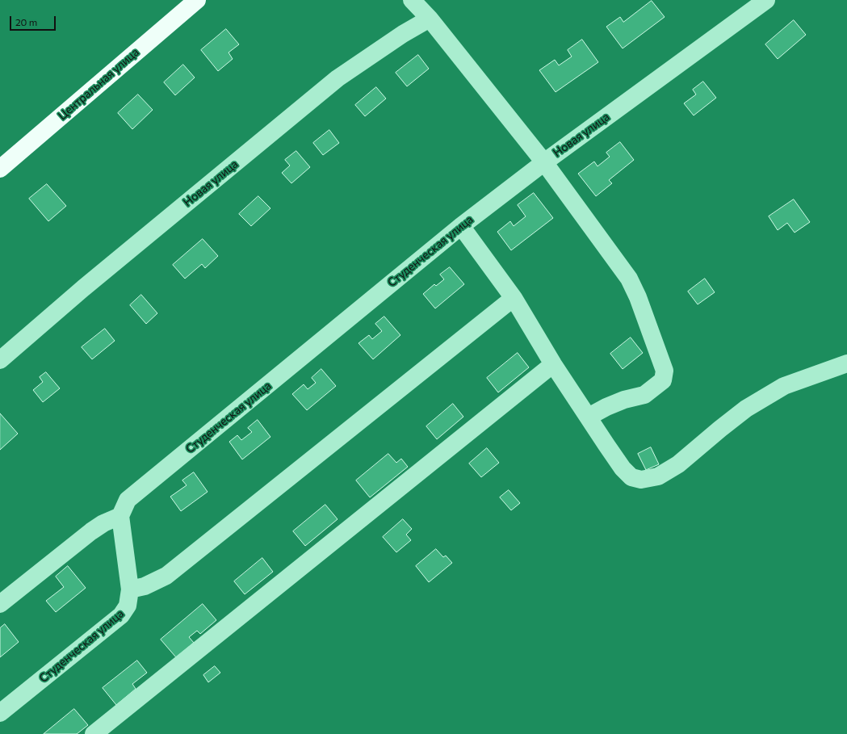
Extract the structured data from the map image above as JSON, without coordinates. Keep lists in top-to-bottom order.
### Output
{
  "streets": {
    "main road": ["Центральная улица"],
    "street": ["Новая улица", "Студенческая улица"]
  },
  "crossings": [
    ["Новая улица", "Студенческая улица"]
  ],
  "scale_bar": "20 m"
}
